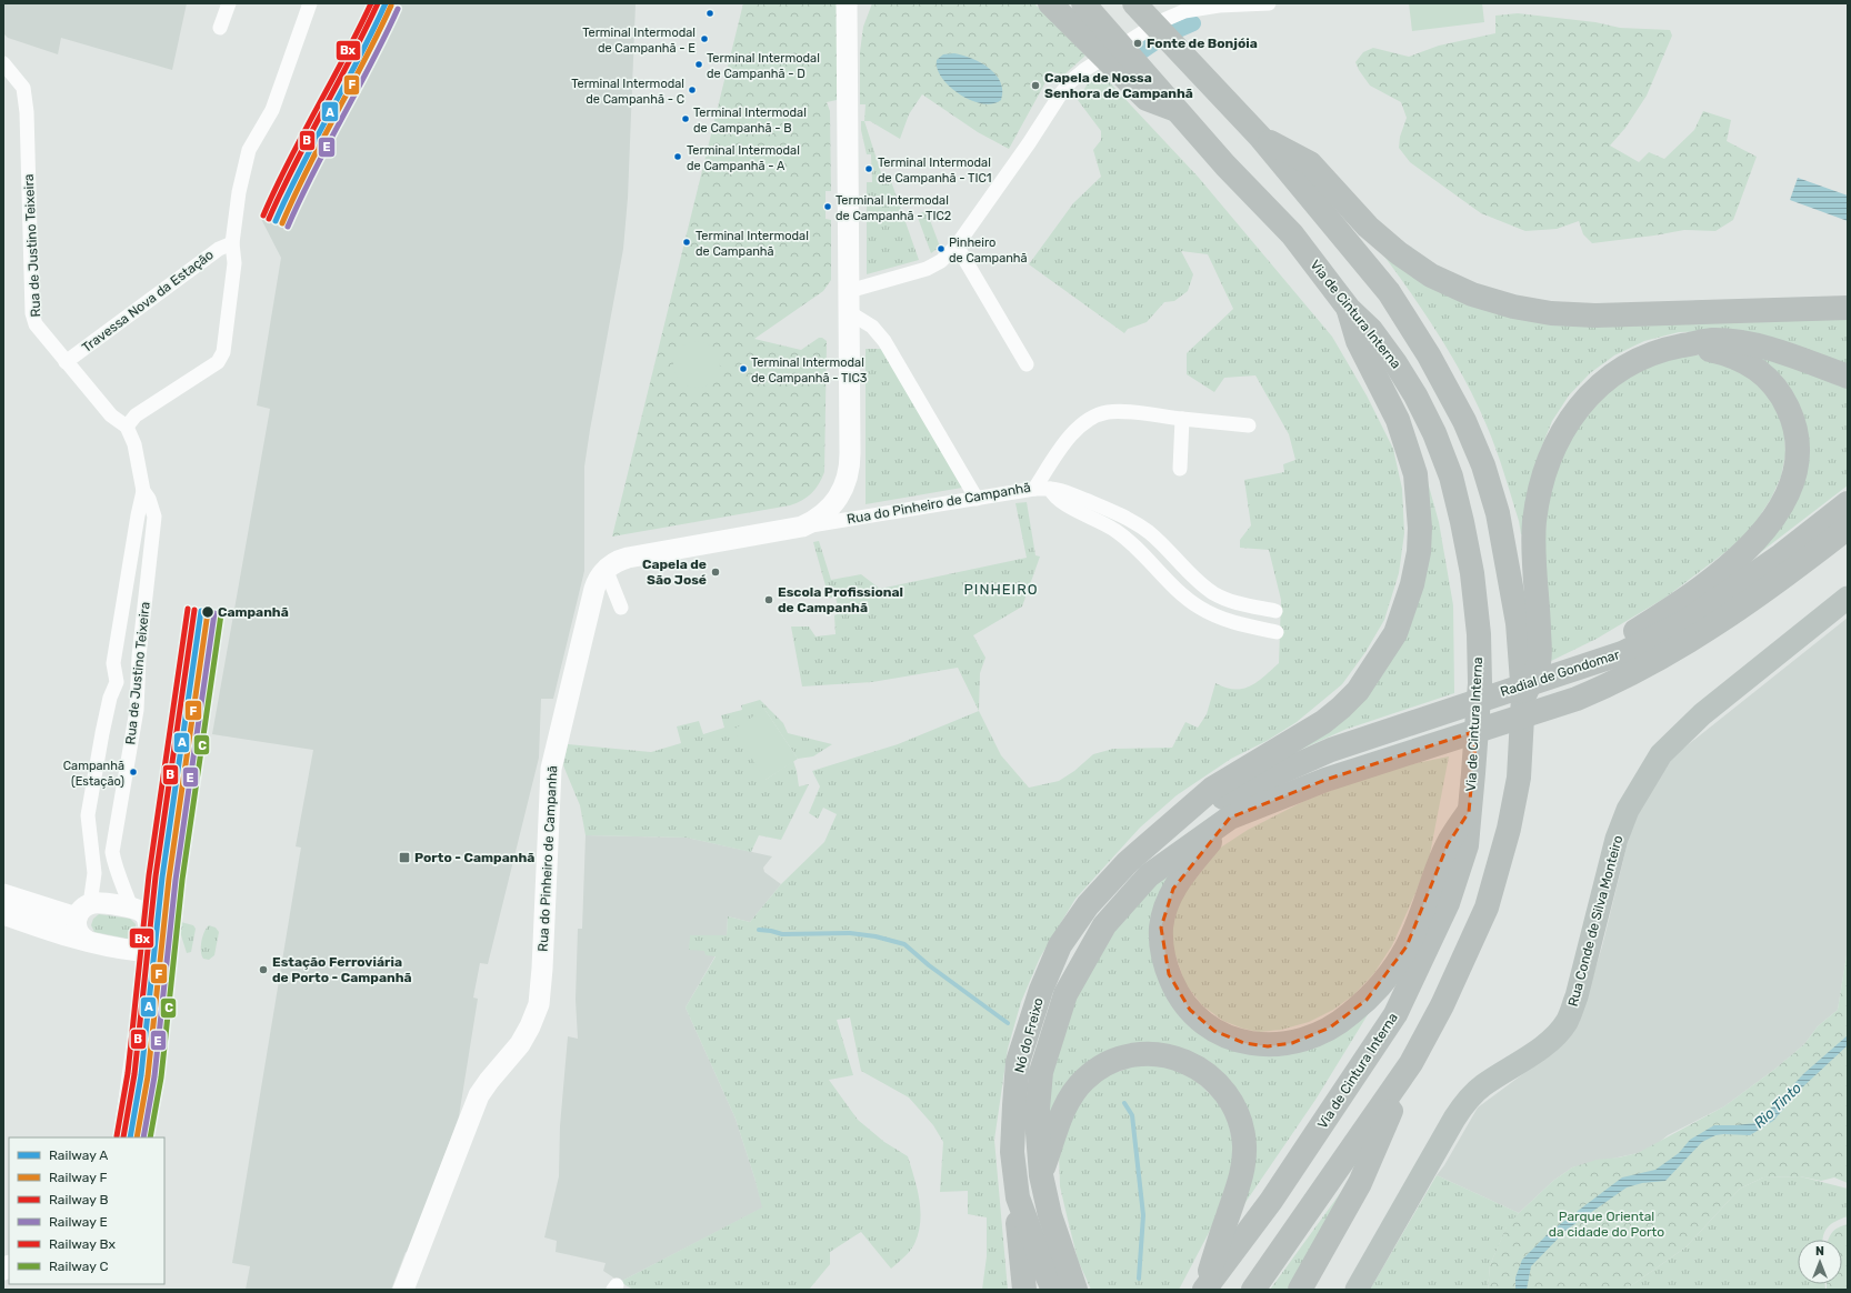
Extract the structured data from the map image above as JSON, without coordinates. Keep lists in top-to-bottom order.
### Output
{
  "streets": {
    "highway": ["Via de Cintura Interna", "Radial de Gondomar", "Nó do Freixo"],
    "main road": ["Rua Conde de Silva Monteiro"],
    "street": ["Rua de Justino Teixeira", "Travessa Nova da Estação", "Rua do Pinheiro de Campanhã"]
  },
  "crossings": [
    ["Rua de Justino Teixeira", "Travessa Nova da Estação"],
    ["Radial de Gondomar", "Nó do Freixo"]
  ],
  "districts": ["PINHEIRO"],
  "water": ["Rio Tinto"],
  "parks": ["Parque Oriental da cidade do Porto"],
  "places": {
    "other": [
      "Terminal Intermodal de Campanhã - E",
      "Fonte de Bonjóia",
      "Terminal Intermodal de Campanhã - D",
      "Capela de Nossa Senhora de Campanhã",
      "Terminal Intermodal de Campanhã - C",
      "Terminal Intermodal de Campanhã - B",
      "Terminal Intermodal de Campanhã - A",
      "Terminal Intermodal de Campanhã - TIC1",
      "Terminal Intermodal de Campanhã - TIC2",
      "Terminal Intermodal de Campanhã",
      "Pinheiro de Campanhã",
      "Terminal Intermodal de Campanhã - TIC3",
      "Capela de São José",
      "Escola Profissional de Campanhã",
      "Campanhã",
      "Campanhã (Estação)",
      "Estação Ferroviária de Porto - Campanhã"
    ],
    "transit": ["Porto - Campanhã"]
  },
  "lines": [
    "rail line A",
    "rail line B",
    "rail line Bx",
    "rail line F",
    "rail line E",
    "rail line C"
  ],
  "legend": [
    "Railway A",
    "Railway F",
    "Railway B",
    "Railway E",
    "Railway Bx",
    "Railway C"
  ],
  "north": "top"
}
